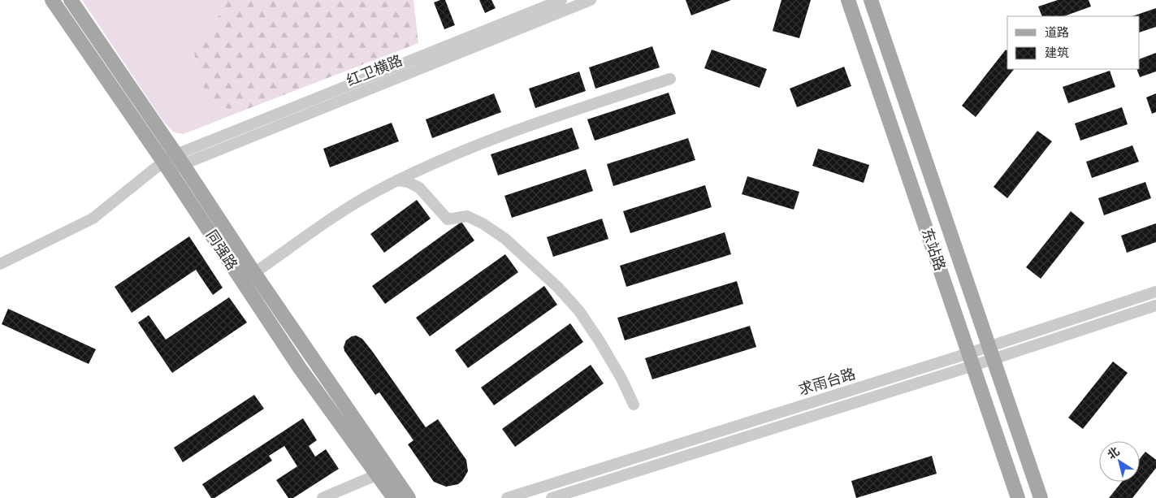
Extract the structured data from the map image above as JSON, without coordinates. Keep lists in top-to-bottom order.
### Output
{
  "streets": {
    "main road": ["东站路", "同强路"],
    "street": ["红卫横路", "求雨台路"]
  },
  "crossings": [
    ["红卫横路", "同强路"],
    ["东站路", "求雨台路"]
  ],
  "legend": ["道路", "建筑"],
  "north": "top left"
}
